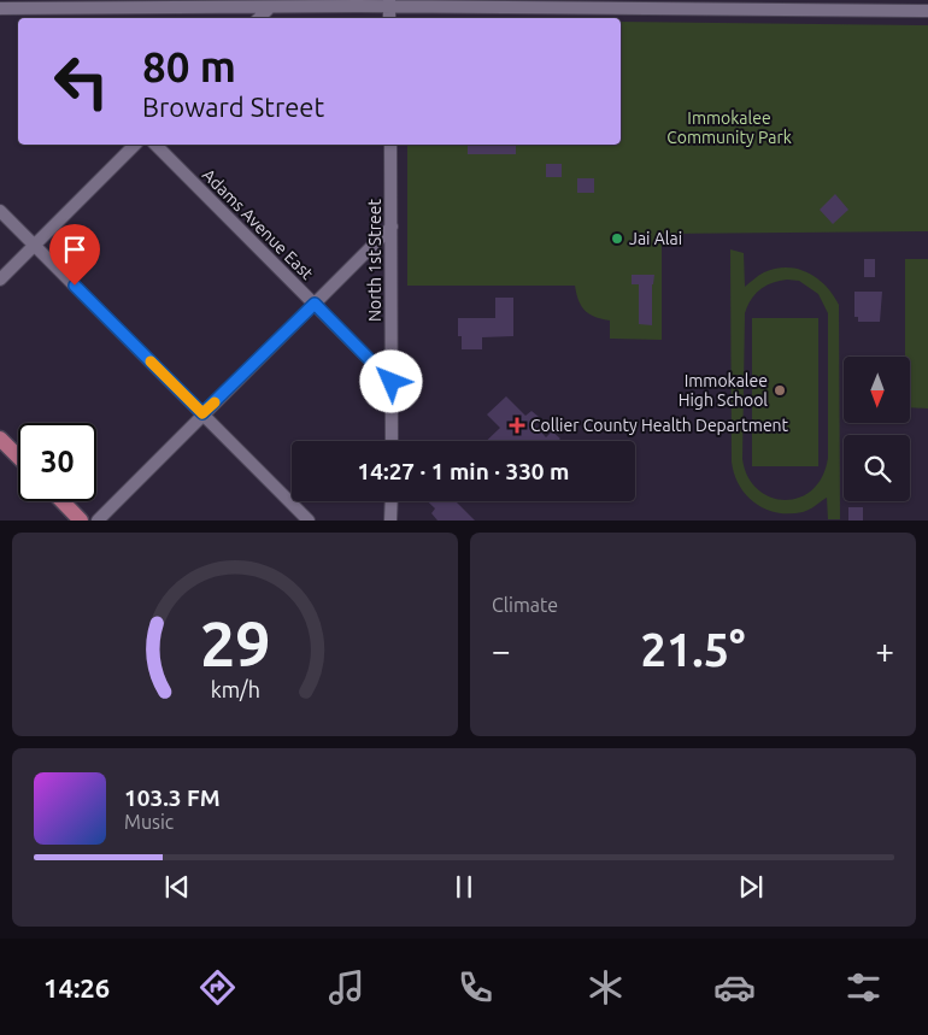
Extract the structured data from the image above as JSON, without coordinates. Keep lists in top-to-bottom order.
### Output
{
  "streets": {
    "street": ["Adams Avenue East", "North 1st Street"]
  },
  "crossings": [
    ["Adams Avenue East", "North 1st Street"]
  ],
  "parks": ["Immokalee Community Park"],
  "places": {
    "other": ["Jai Alai", "Immokalee High School"],
    "health": ["Collier County Health Department"]
  },
  "north": "bottom",
  "page": {
    "turn": ["80 m", "Broward Street"],
    "limit": "30",
    "trip": "14:27 · 1 min · 330 m",
    "tile": "Climate",
    "heat": ["−", "21.5°", "+"],
    "song": ["103.3 FM", "Music"],
    "tabs": "14:26",
    "gauge": ["29", "km/h"]
  }
}
